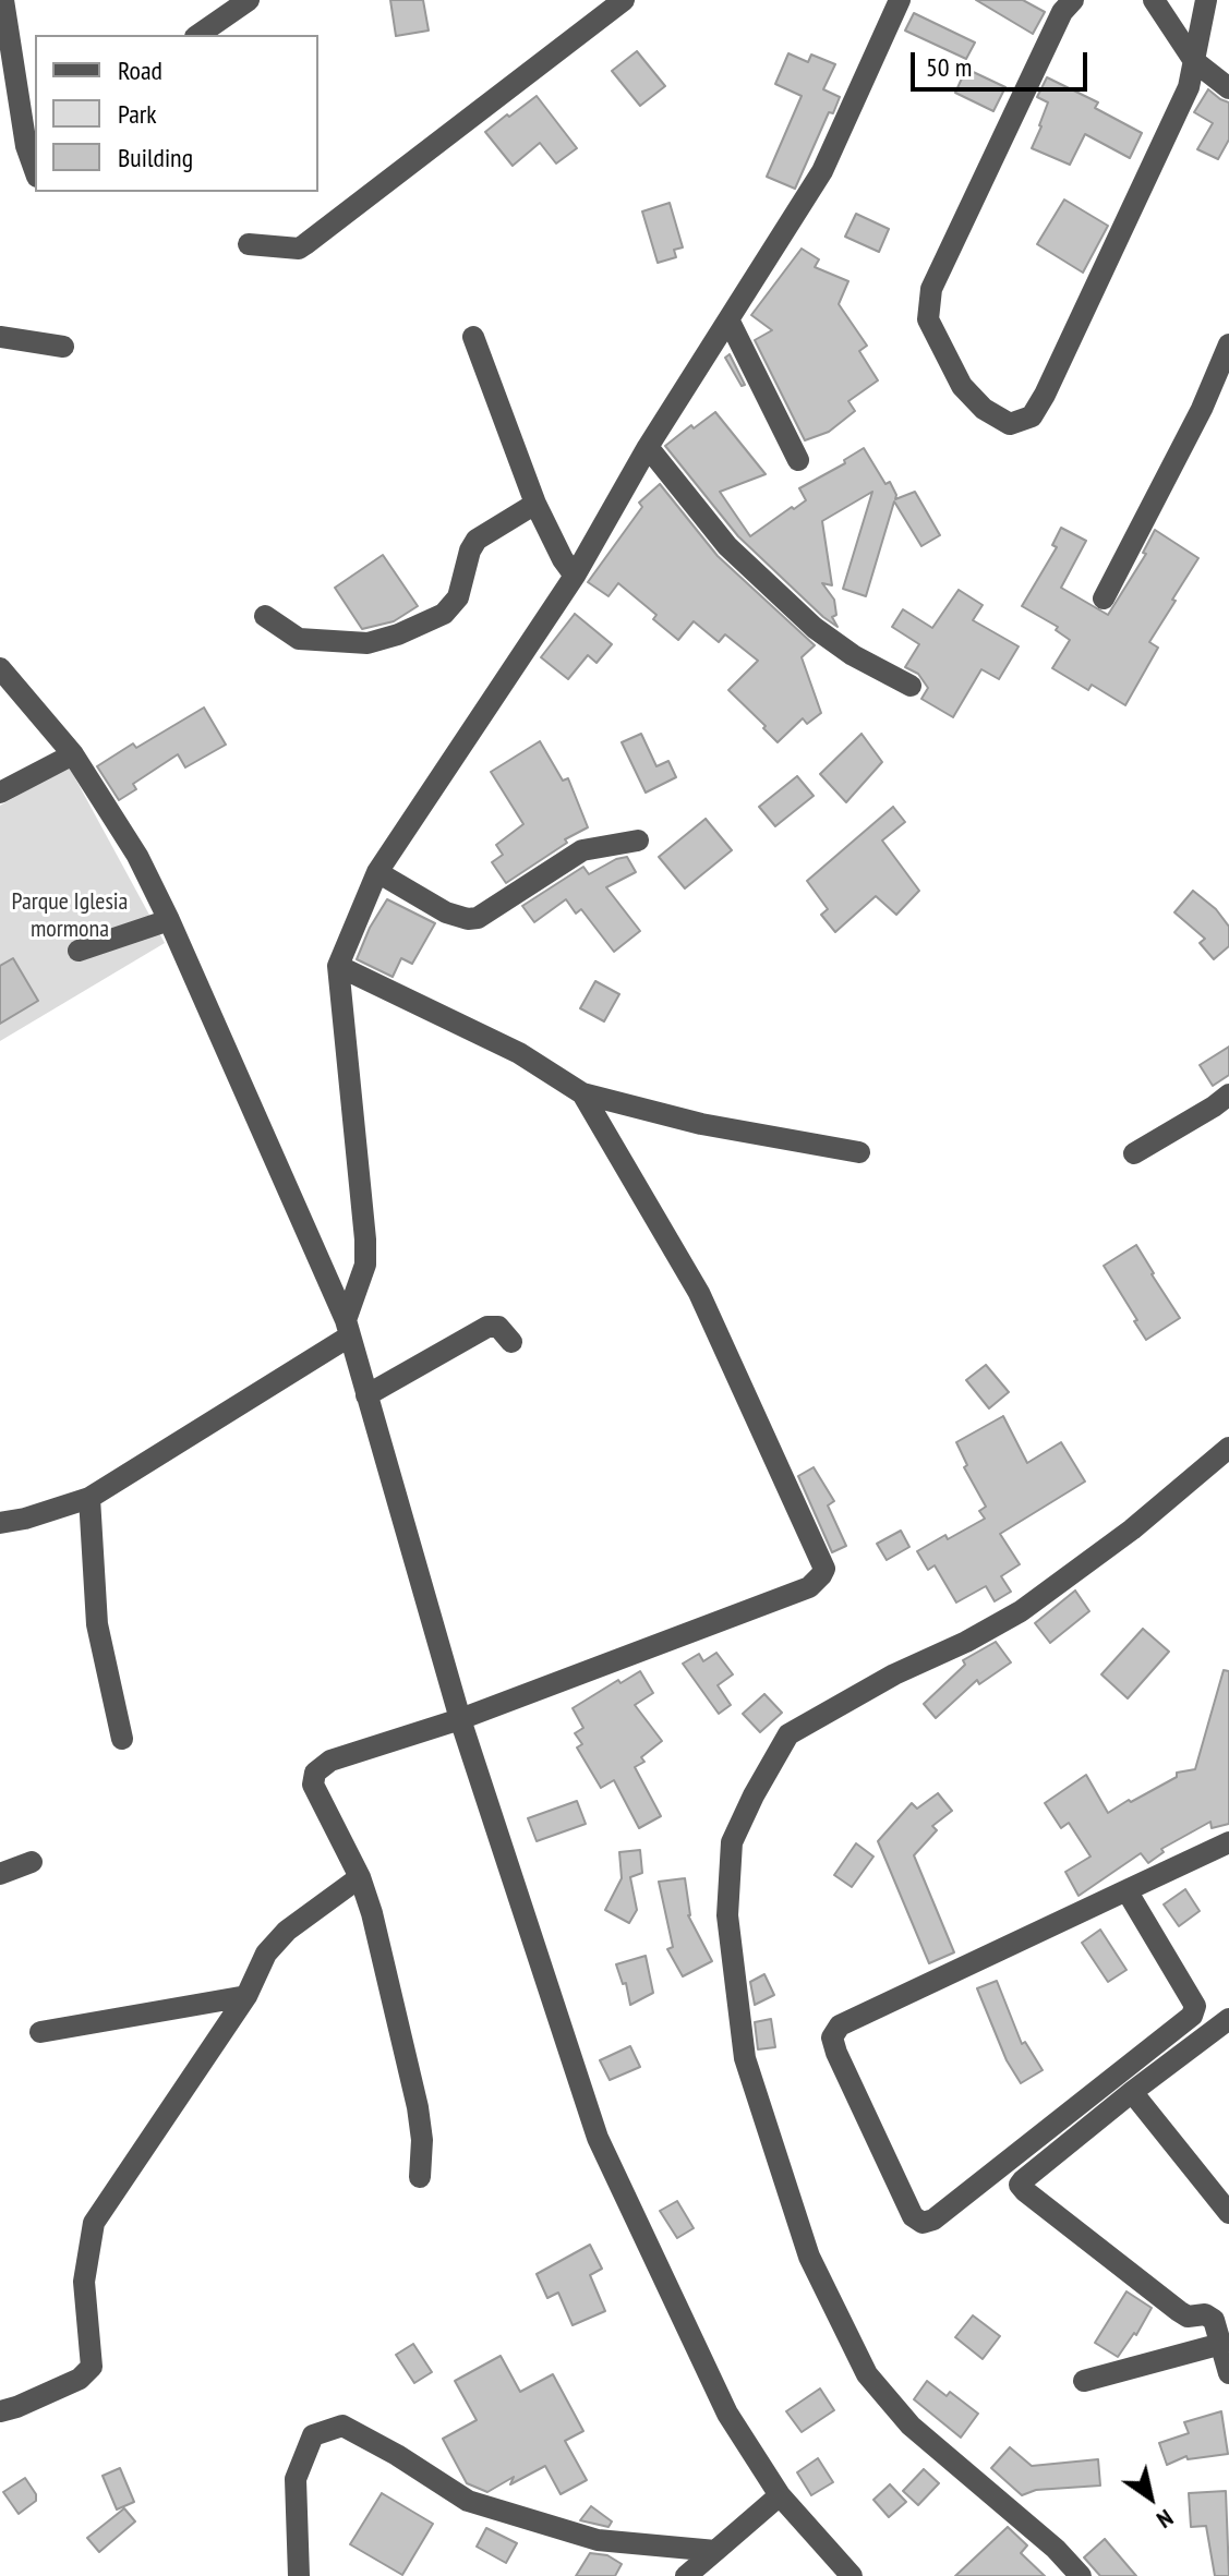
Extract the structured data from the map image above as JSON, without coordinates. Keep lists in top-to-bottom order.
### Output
{
  "parks": ["Parque Iglesia mormona"],
  "legend": ["Road", "Park", "Building"],
  "scale_bar": "50 m",
  "north": "bottom right"
}
